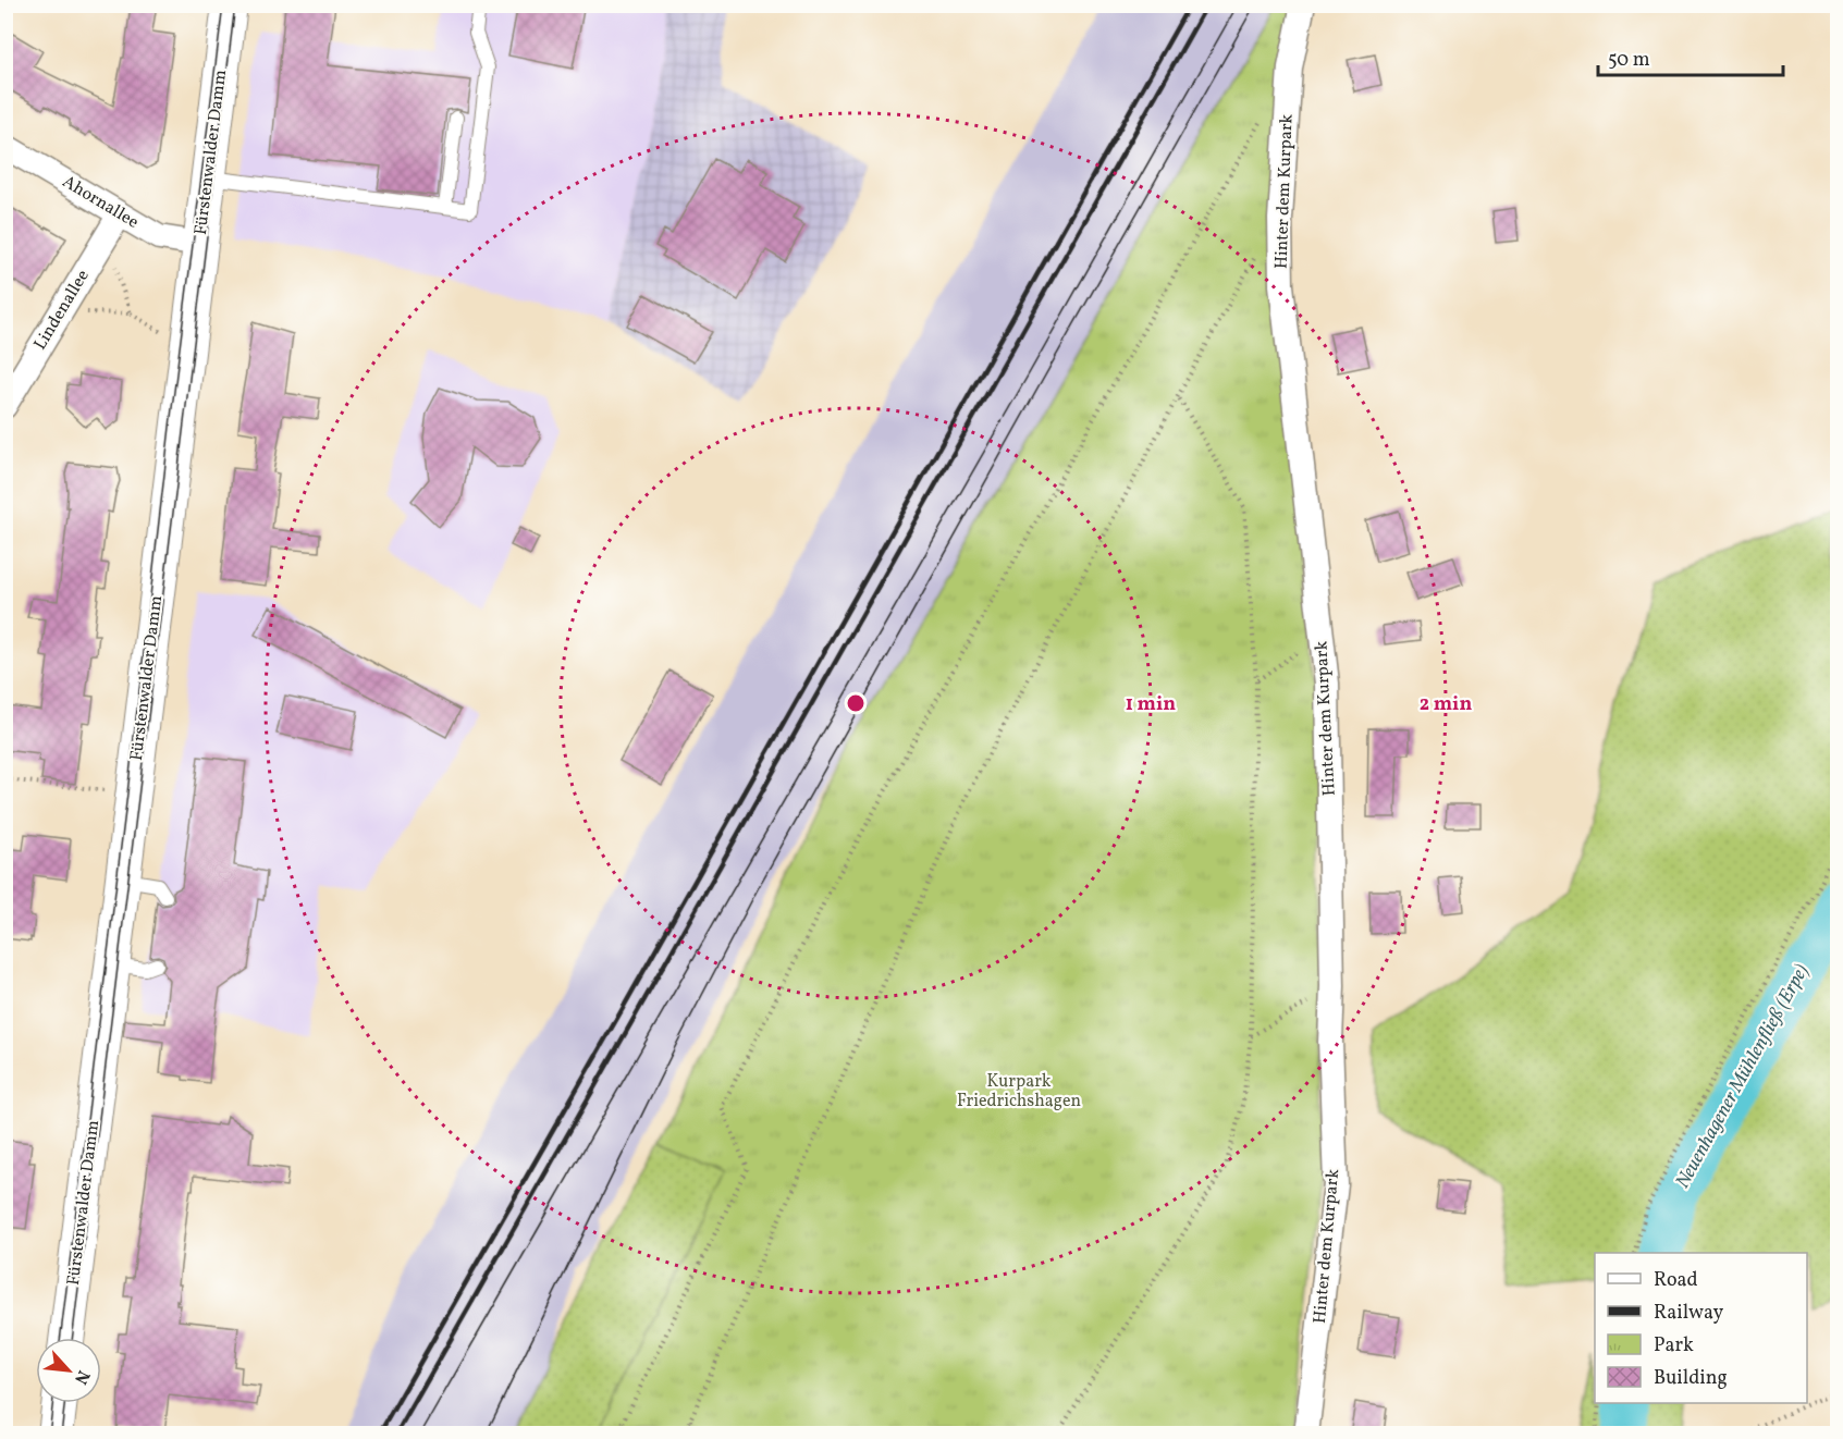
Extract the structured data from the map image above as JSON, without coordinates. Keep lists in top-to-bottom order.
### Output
{
  "streets": {
    "main road": ["Fürstenwalder Damm"],
    "street": ["Hinter dem Kurpark", "Ahornallee", "Lindenallee"]
  },
  "crossings": [
    ["Fürstenwalder Damm", "Ahornallee"],
    ["Ahornallee", "Lindenallee"]
  ],
  "water": ["Neuenhagener Mühlenfließ (Erpe)"],
  "parks": ["Kurpark Friedrichshagen"],
  "legend": [
    "Road",
    "Railway",
    "Park",
    "Building"
  ],
  "scale_bar": "50 m",
  "north": "bottom right",
  "rings": ["1 min", "2 min"]
}
